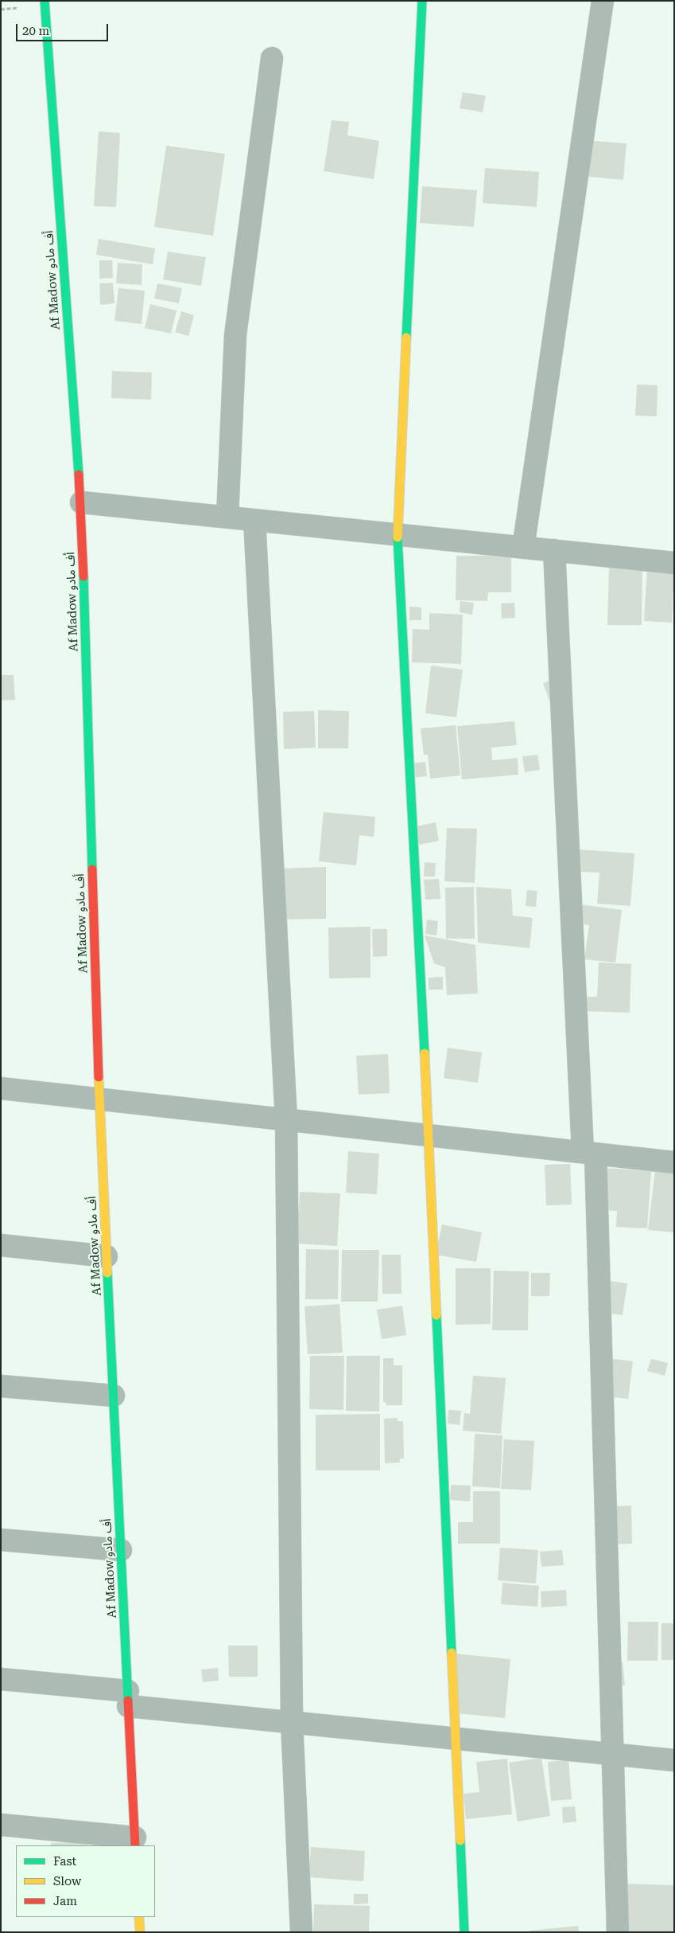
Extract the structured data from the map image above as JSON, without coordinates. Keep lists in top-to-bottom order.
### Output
{
  "streets": {
    "street": ["Af Madow أف مادو"]
  },
  "legend": ["Fast", "Slow", "Jam"],
  "scale_bar": "20 m"
}
